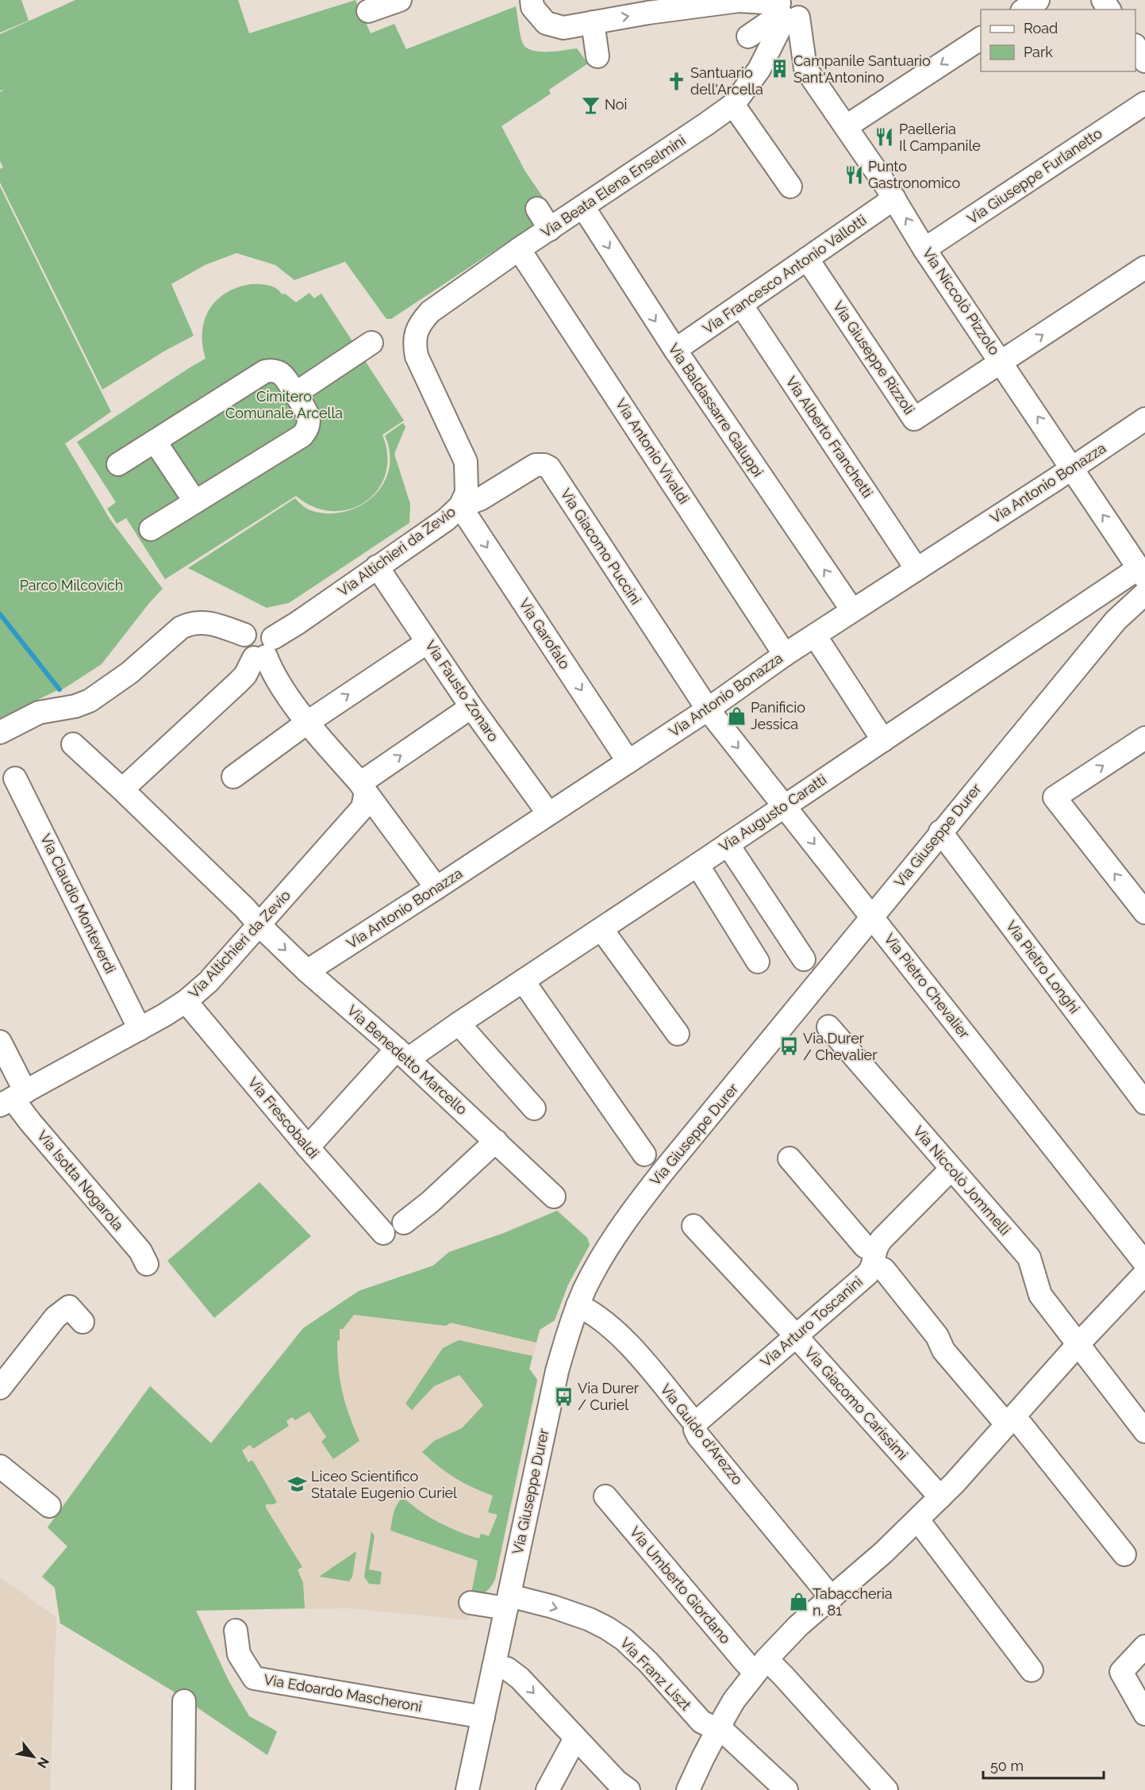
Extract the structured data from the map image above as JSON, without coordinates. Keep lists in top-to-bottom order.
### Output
{
  "streets": {
    "street": [
      "Via Giuseppe Furlanetto",
      "Via Beata Elena Enselmini",
      "Via Francesco Antonio Vallotti",
      "Via Niccolò Pizzolo",
      "Via Giuseppe Rizzoli",
      "Via Baldassarre Galuppi",
      "Via Alberto Franchetti",
      "Via Antonio Vivaldi",
      "Via Antonio Bonazza",
      "Via Giacomo Puccini",
      "Via Altichieri da Zevio",
      "Via Garofalo",
      "Via Fausto Zonaro",
      "Via Augusto Caratti",
      "Via Giuseppe Durer",
      "Via Claudio Monteverdi",
      "Via Pietro Longhi",
      "Via Pietro Chevalier",
      "Via Benedetto Marcello",
      "Via Frescobaldi",
      "Via Isotta Nogarola",
      "Via Niccolò Jommelli",
      "Via Arturo Toscanini",
      "Via Giacomo Carissimi",
      "Via Guido d'Arezzo",
      "Via Umberto Giordano",
      "Via Franz Liszt",
      "Via Edoardo Mascheroni"
    ]
  },
  "crossings": [
    ["Via Giuseppe Furlanetto", "Via Niccolò Pizzolo"],
    ["Via Beata Elena Enselmini", "Via Niccolò Pizzolo"],
    ["Via Beata Elena Enselmini", "Via Baldassarre Galuppi"],
    ["Via Beata Elena Enselmini", "Via Antonio Vivaldi"],
    ["Via Beata Elena Enselmini", "Via Altichieri da Zevio"],
    ["Via Francesco Antonio Vallotti", "Via Niccolò Pizzolo"],
    ["Via Francesco Antonio Vallotti", "Via Giuseppe Rizzoli"],
    ["Via Francesco Antonio Vallotti", "Via Baldassarre Galuppi"],
    ["Via Francesco Antonio Vallotti", "Via Alberto Franchetti"],
    ["Via Niccolò Pizzolo", "Via Giuseppe Rizzoli"],
    ["Via Niccolò Pizzolo", "Via Antonio Bonazza"],
    ["Via Niccolò Pizzolo", "Via Augusto Caratti"],
    ["Via Baldassarre Galuppi", "Via Antonio Bonazza"],
    ["Via Alberto Franchetti", "Via Antonio Bonazza"],
    ["Via Antonio Vivaldi", "Via Antonio Bonazza"],
    ["Via Antonio Bonazza", "Via Giacomo Puccini"],
    ["Via Antonio Bonazza", "Via Garofalo"],
    ["Via Antonio Bonazza", "Via Fausto Zonaro"],
    ["Via Antonio Bonazza", "Via Pietro Chevalier"],
    ["Via Antonio Bonazza", "Via Benedetto Marcello"],
    ["Via Giacomo Puccini", "Via Altichieri da Zevio"],
    ["Via Giacomo Puccini", "Via Garofalo"],
    ["Via Giacomo Puccini", "Via Pietro Chevalier"],
    ["Via Altichieri da Zevio", "Via Garofalo"],
    ["Via Altichieri da Zevio", "Via Fausto Zonaro"],
    ["Via Altichieri da Zevio", "Via Claudio Monteverdi"],
    ["Via Altichieri da Zevio", "Via Benedetto Marcello"],
    ["Via Altichieri da Zevio", "Via Frescobaldi"],
    ["Via Altichieri da Zevio", "Via Isotta Nogarola"],
    ["Via Augusto Caratti", "Via Pietro Chevalier"],
    ["Via Augusto Caratti", "Via Benedetto Marcello"],
    ["Via Augusto Caratti", "Via Frescobaldi"],
    ["Via Giuseppe Durer", "Via Pietro Longhi"],
    ["Via Giuseppe Durer", "Via Pietro Chevalier"],
    ["Via Giuseppe Durer", "Via Guido d'Arezzo"],
    ["Via Giuseppe Durer", "Via Franz Liszt"],
    ["Via Giuseppe Durer", "Via Edoardo Mascheroni"],
    ["Via Niccolò Jommelli", "Via Arturo Toscanini"],
    ["Via Arturo Toscanini", "Via Giacomo Carissimi"],
    ["Via Arturo Toscanini", "Via Guido d'Arezzo"]
  ],
  "one_way": ["Via Niccolò Pizzolo", "Via Garofalo"],
  "parks": ["Cimitero Comunale Arcella", "Parco Milcovich"],
  "places": {
    "building": ["Campanile Santuario Sant'Antonino"],
    "church": ["Santuario dell'Arcella"],
    "bar": ["Noi"],
    "restaurant": ["Paelleria Il Campanile", "Punto Gastronomico"],
    "shop": ["Panificio Jessica", "Tabaccheria n. 81"],
    "bus stop": ["Via Durer / Chevalier", "Via Durer / Curiel"],
    "school or university": ["Liceo Scientifico Statale Eugenio Curiel"]
  },
  "legend": ["Road", "Park"],
  "scale_bar": "50 m",
  "north": "bottom right"
}
